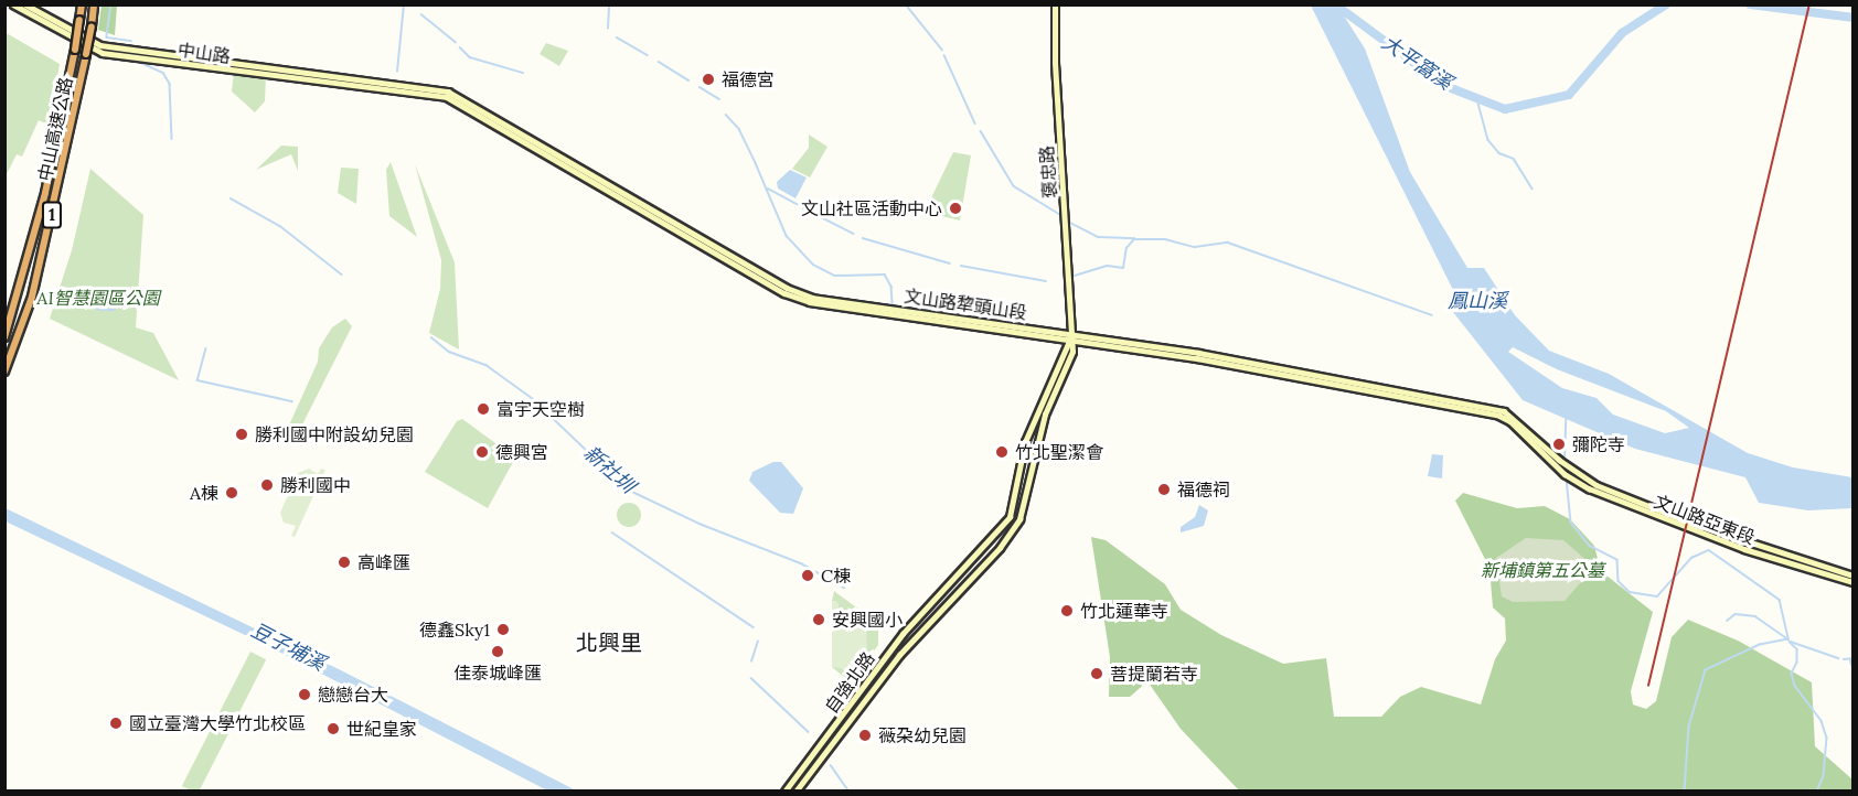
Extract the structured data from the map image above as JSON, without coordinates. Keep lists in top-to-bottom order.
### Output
{
  "streets": {
    "highway": ["中山高速公路", "1"],
    "main road": [
      "中山路",
      "褒忠路",
      "文山路犂頭山段",
      "文山路亞東段",
      "自強北路"
    ]
  },
  "crossings": [
    ["中山路", "文山路犂頭山段"],
    ["褒忠路", "文山路犂頭山段"],
    ["褒忠路", "自強北路"],
    ["文山路犂頭山段", "文山路亞東段"]
  ],
  "districts": ["北興里"],
  "water": [
    "大平窩溪",
    "鳳山溪",
    "新社圳",
    "豆子埔溪"
  ],
  "parks": ["AI智慧園區公園", "新埔鎮第五公墓"],
  "places": [
    "福德宮",
    "文山社區活動中心",
    "富宇天空樹",
    "勝利國中附設幼兒園",
    "彌陀寺",
    "德興宮",
    "竹北聖潔會",
    "勝利國中",
    "福德祠",
    "A棟",
    "高峰匯",
    "C棟",
    "竹北蓮華寺",
    "安興國小",
    "德鑫Sky1",
    "佳泰城峰匯",
    "菩提蘭若寺",
    "戀戀台大",
    "國立臺灣大學竹北校區",
    "世紀皇家",
    "薇朶幼兒園"
  ]
}
